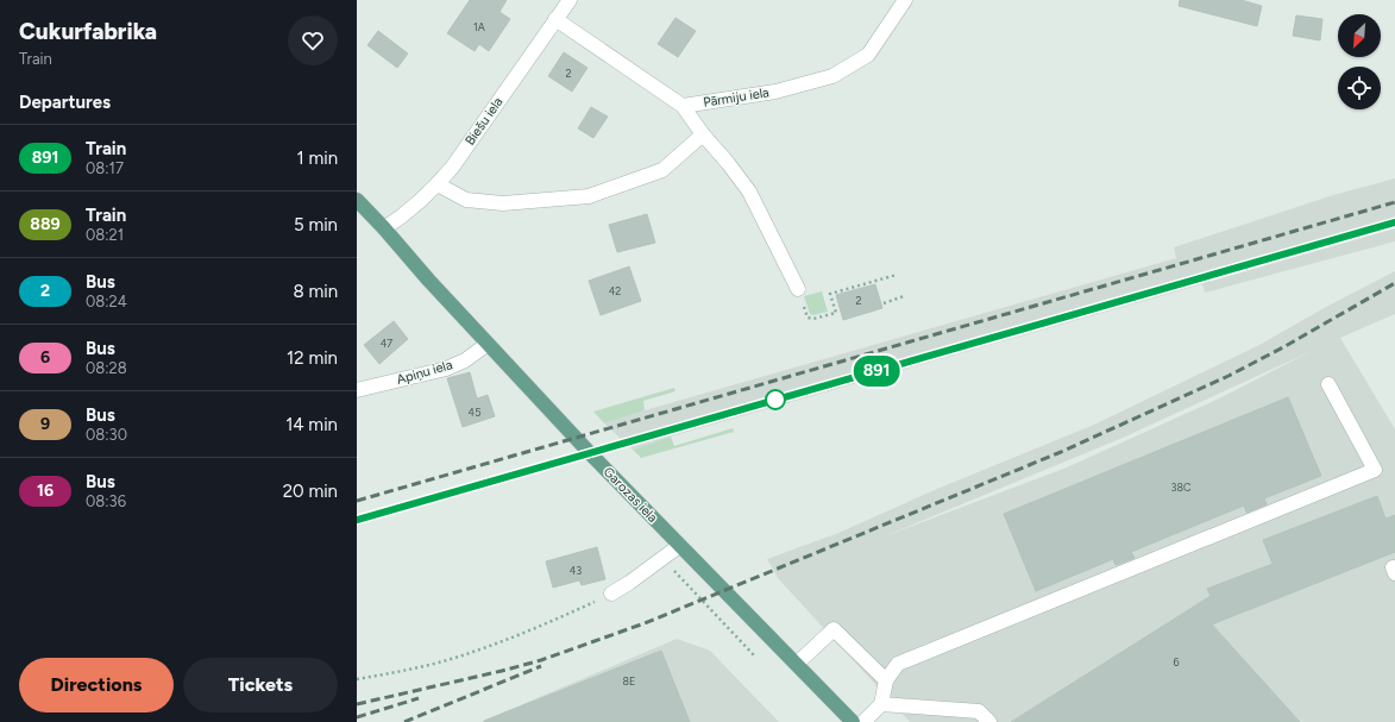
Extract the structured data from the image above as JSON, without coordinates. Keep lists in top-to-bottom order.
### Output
{
  "streets": {
    "main road": ["Garozas iela"],
    "street": ["Pārmiju iela", "Biešu iela", "Apiņu iela"]
  },
  "crossings": [
    ["Biešu iela", "Garozas iela"],
    ["Apiņu iela", "Garozas iela"]
  ],
  "house_numbers": [
    "1A",
    "2",
    "42",
    "2",
    "47",
    "45",
    "38C",
    "43",
    "6",
    "8E"
  ],
  "north": "bottom left",
  "page": {
    "heading": [
      ["Cukurfabrika", "Train"],
      "Departures"
    ],
    "on_map": "891",
    "list": [
      {
        "mark": "891",
        "name": "Train",
        "note": "08:17",
        "value": "1 min"
      },
      {
        "mark": "889",
        "name": "Train",
        "note": "08:21",
        "value": "5 min"
      },
      {
        "mark": "2",
        "name": "Bus",
        "note": "08:24",
        "value": "8 min"
      },
      {
        "mark": "6",
        "name": "Bus",
        "note": "08:28",
        "value": "12 min"
      },
      {
        "mark": "9",
        "name": "Bus",
        "note": "08:30",
        "value": "14 min"
      },
      {
        "mark": "16",
        "name": "Bus",
        "note": "08:36",
        "value": "20 min"
      }
    ],
    "buttons": ["Directions", "Tickets"]
  }
}
